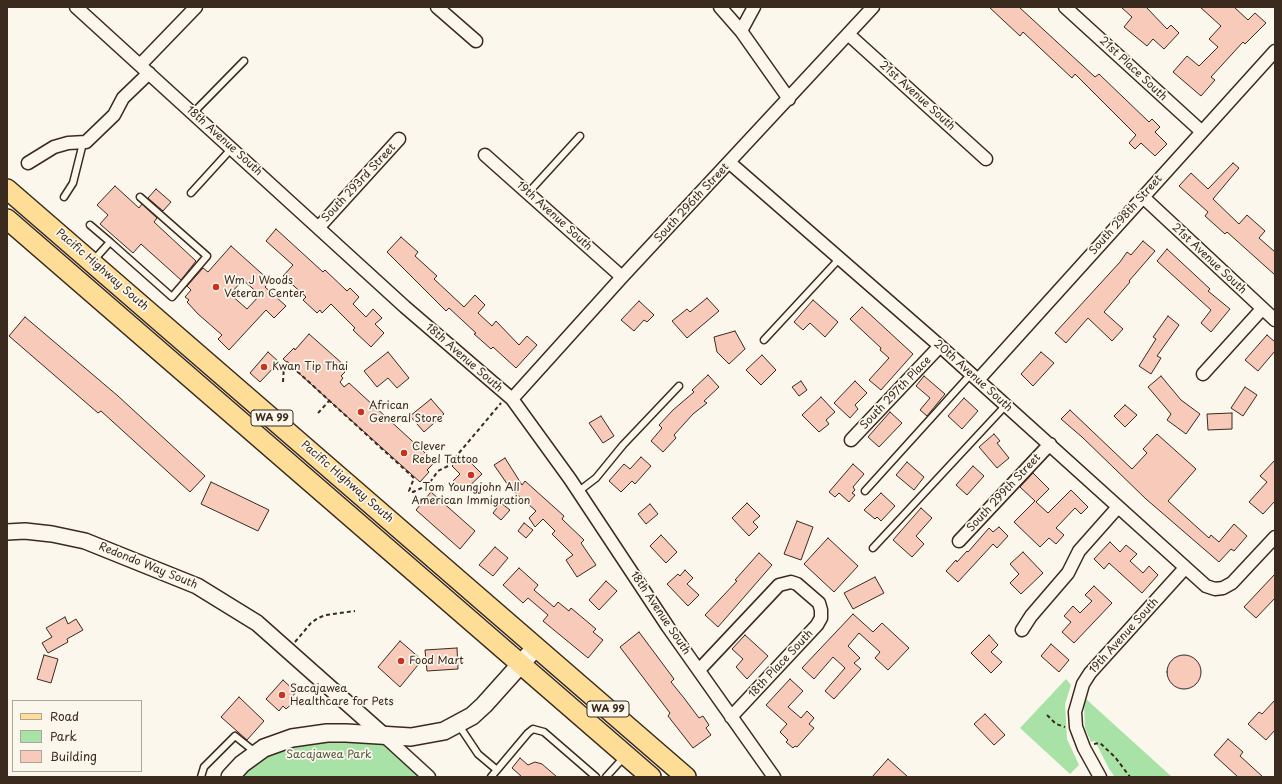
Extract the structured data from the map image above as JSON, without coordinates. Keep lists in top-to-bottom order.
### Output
{
  "streets": {
    "main road": ["Pacific Highway South", "WA 99"],
    "street": [
      "21st Place South",
      "21st Avenue South",
      "18th Avenue South",
      "South 293rd Street",
      "South 296th Street",
      "South 298th Street",
      "19th Avenue South",
      "20th Avenue South",
      "South 297th Place",
      "South 299th Street",
      "Redondo Way South",
      "18th Place South"
    ]
  },
  "crossings": [
    ["21st Place South", "South 298th Street"],
    ["21st Avenue South", "South 296th Street"],
    ["21st Avenue South", "South 298th Street"],
    ["18th Avenue South", "South 293rd Street"],
    ["18th Avenue South", "South 296th Street"],
    ["18th Avenue South", "18th Place South"],
    ["South 296th Street", "19th Avenue South"],
    ["South 296th Street", "20th Avenue South"],
    ["South 298th Street", "20th Avenue South"],
    ["19th Avenue South", "20th Avenue South"],
    ["20th Avenue South", "South 297th Place"],
    ["20th Avenue South", "South 299th Street"]
  ],
  "parks": ["Sacajawea Park"],
  "places": [
    "Wm J Woods Veteran Center",
    "Kwan Tip Thai",
    "African General Store",
    "Clever Rebel Tattoo",
    "Tom Youngjohn All American Immigration",
    "Food Mart",
    "Sacajawea Healthcare for Pets"
  ],
  "legend": ["Road", "Park", "Building"]
}
